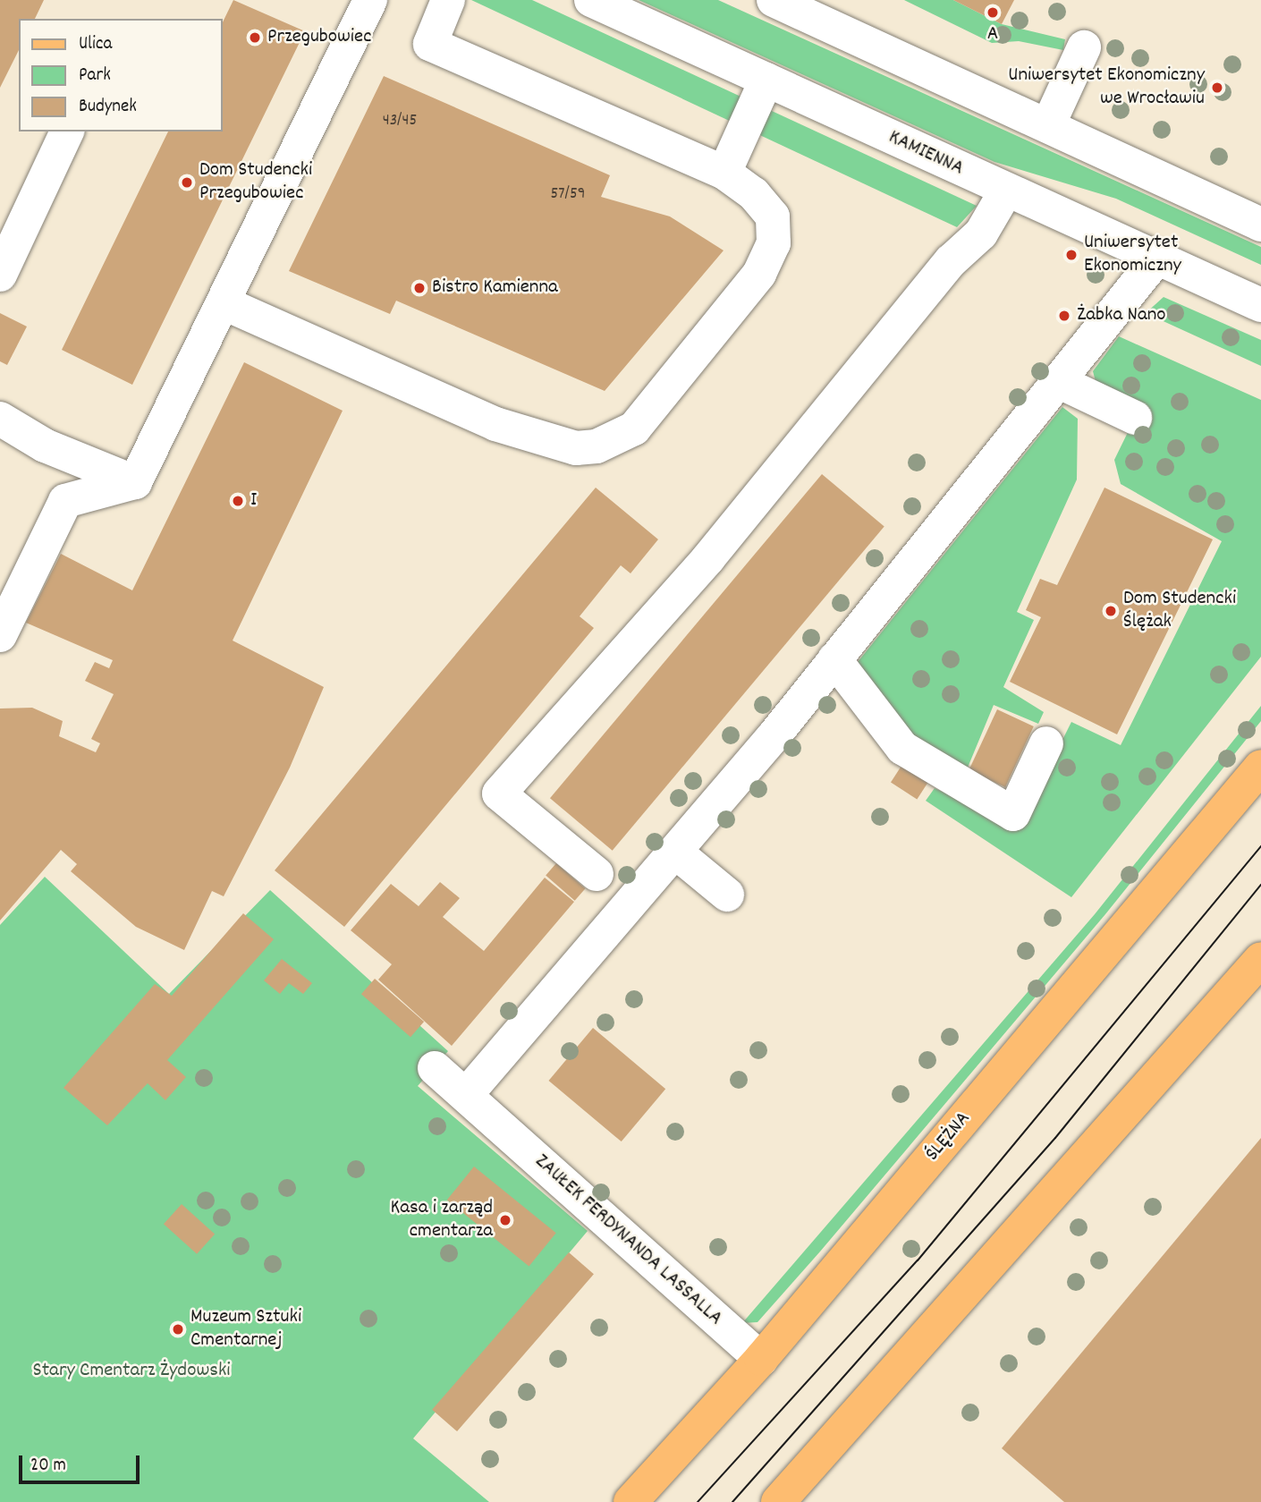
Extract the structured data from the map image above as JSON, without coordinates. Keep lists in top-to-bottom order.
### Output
{
  "streets": {
    "main road": ["ŚLĘŻNA"],
    "street": ["KAMIENNA", "ZAUŁEK FERDYNANDA LASSALLA"]
  },
  "crossings": [
    ["ŚLĘŻNA", "ZAUŁEK FERDYNANDA LASSALLA"]
  ],
  "parks": ["Stary Cmentarz Żydowski"],
  "places": [
    "A",
    "Przegubowiec",
    "Uniwersytet Ekonomiczny we Wrocławiu",
    "Dom Studencki Przegubowiec",
    "Uniwersytet Ekonomiczny",
    "Bistro Kamienna",
    "Żabka Nano",
    "I",
    "Dom Studencki Ślężak",
    "Kasa i zarząd cmentarza",
    "Muzeum Sztuki Cmentarnej"
  ],
  "house_numbers": ["43/45", "57/59"],
  "legend": ["Ulica", "Park", "Budynek"],
  "scale_bar": "20 m"
}
